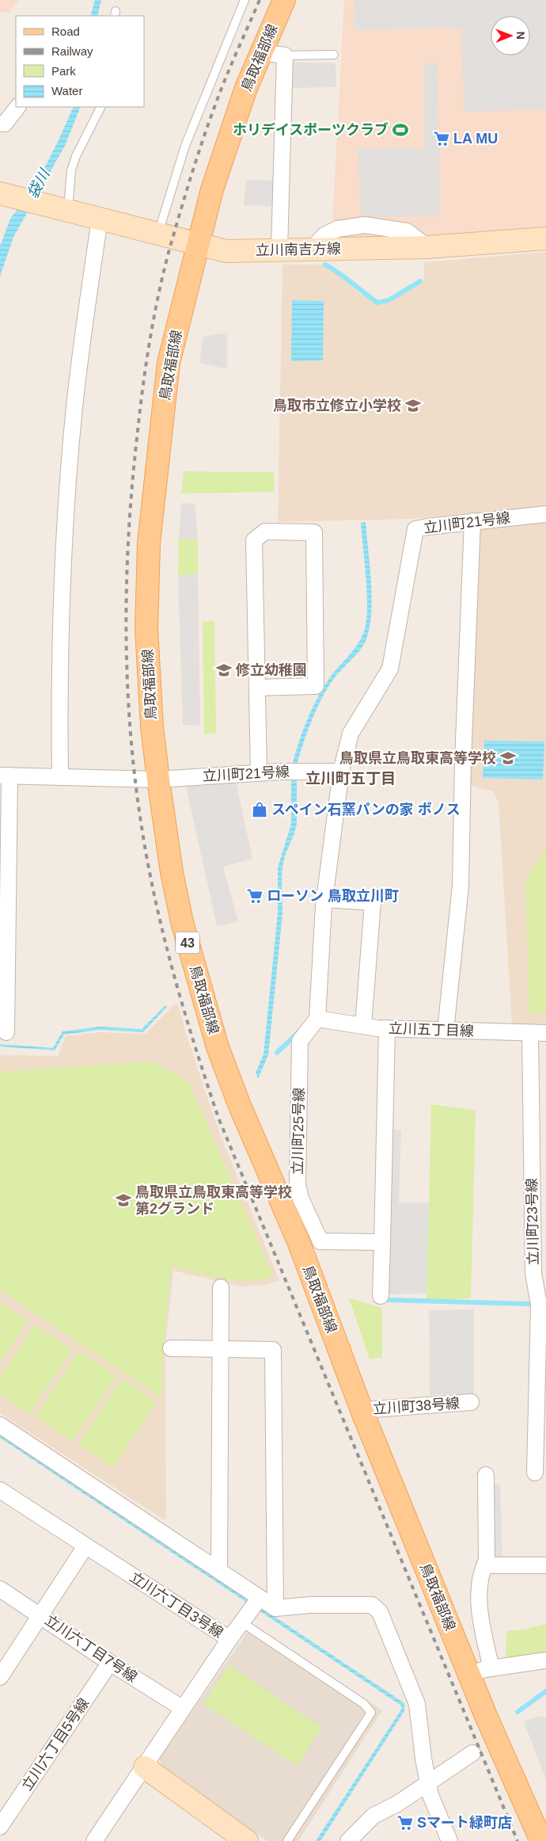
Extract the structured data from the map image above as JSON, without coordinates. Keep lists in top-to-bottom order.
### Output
{
  "streets": {
    "main road": ["鳥取福部線", "43"],
    "street": [
      "立川南吉方線",
      "立川町21号線",
      "立川五丁目線",
      "立川町25号線",
      "立川町23号線",
      "立川町38号線",
      "立川六丁目3号線",
      "立川六丁目7号線",
      "立川六丁目5号線"
    ]
  },
  "crossings": [
    ["鳥取福部線", "立川南吉方線"],
    ["鳥取福部線", "立川町21号線"],
    ["鳥取福部線", "立川町38号線"],
    ["立川五丁目線", "立川町25号線"],
    ["立川五丁目線", "立川町23号線"],
    ["立川六丁目3号線", "立川六丁目7号線"],
    ["立川六丁目7号線", "立川六丁目5号線"]
  ],
  "districts": ["立川町五丁目"],
  "water": ["袋川"],
  "places": {
    "sports": ["ホリデイスポーツクラブ"],
    "supermarket": ["LA MU", "ローソン 鳥取立川町", "Sマート緑町店"],
    "school or university": [
      "鳥取市立修立小学校",
      "修立幼稚園",
      "鳥取県立鳥取東高等学校",
      "鳥取県立鳥取東高等学校 第2グランド"
    ],
    "shop": ["スペイン石窯パンの家 ボノス"]
  },
  "legend": [
    "Road",
    "Railway",
    "Park",
    "Water"
  ],
  "north": "right"
}
